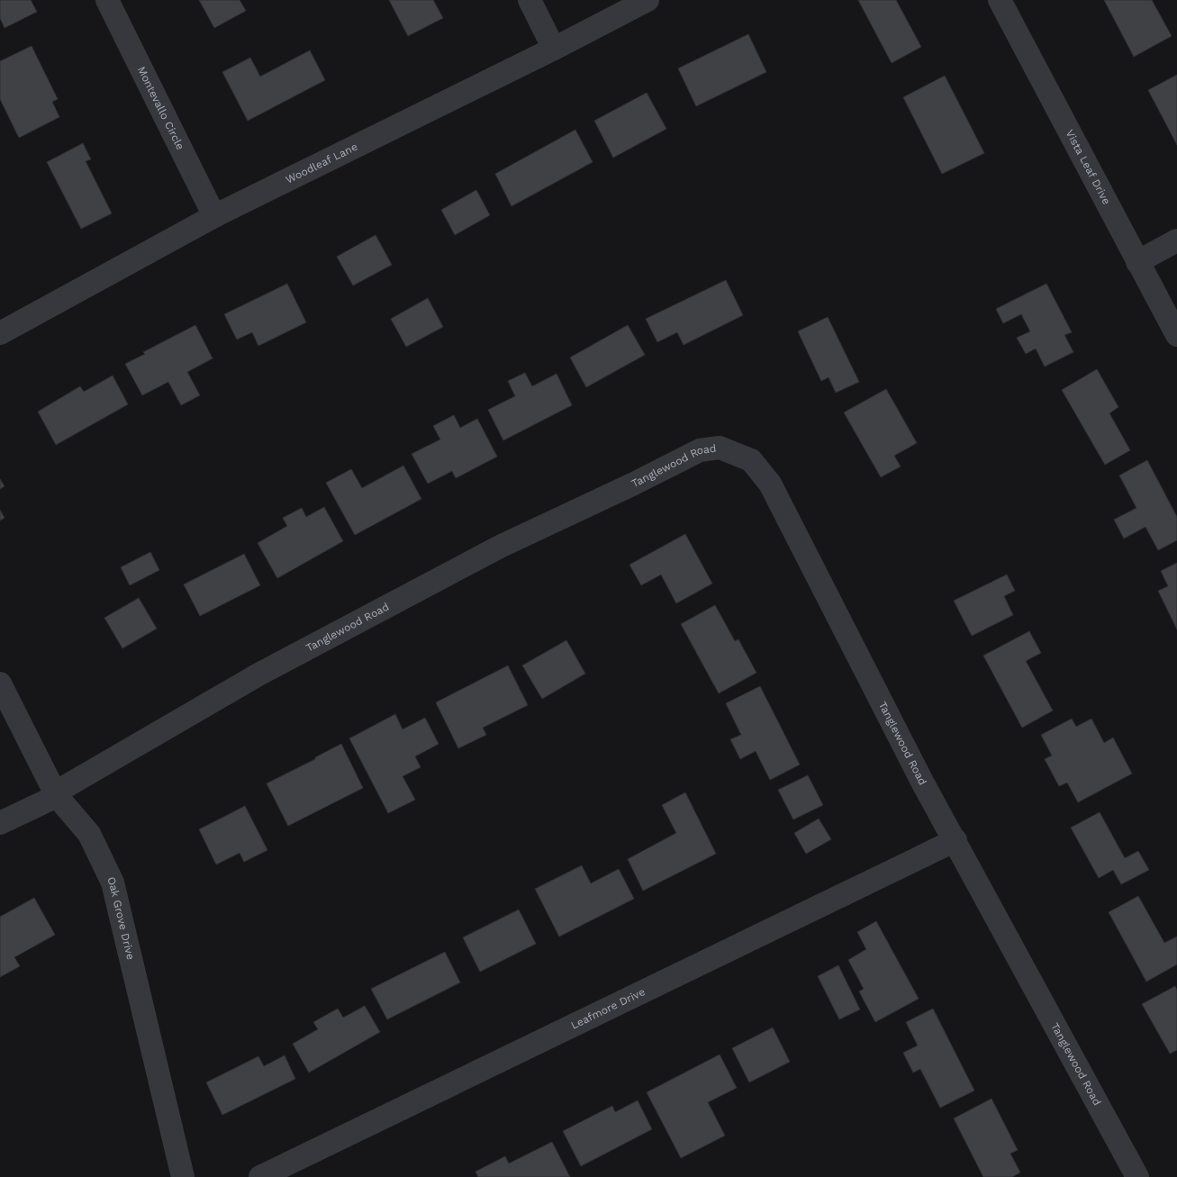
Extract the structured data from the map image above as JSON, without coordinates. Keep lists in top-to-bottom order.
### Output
{
  "streets": {
    "street": [
      "Montevallo Circle",
      "Woodleaf Lane",
      "Vista Leaf Drive",
      "Tanglewood Road",
      "Oak Grove Drive",
      "Leafmore Drive"
    ]
  },
  "crossings": [
    ["Montevallo Circle", "Woodleaf Lane"],
    ["Tanglewood Road", "Oak Grove Drive"],
    ["Tanglewood Road", "Leafmore Drive"]
  ]
}
